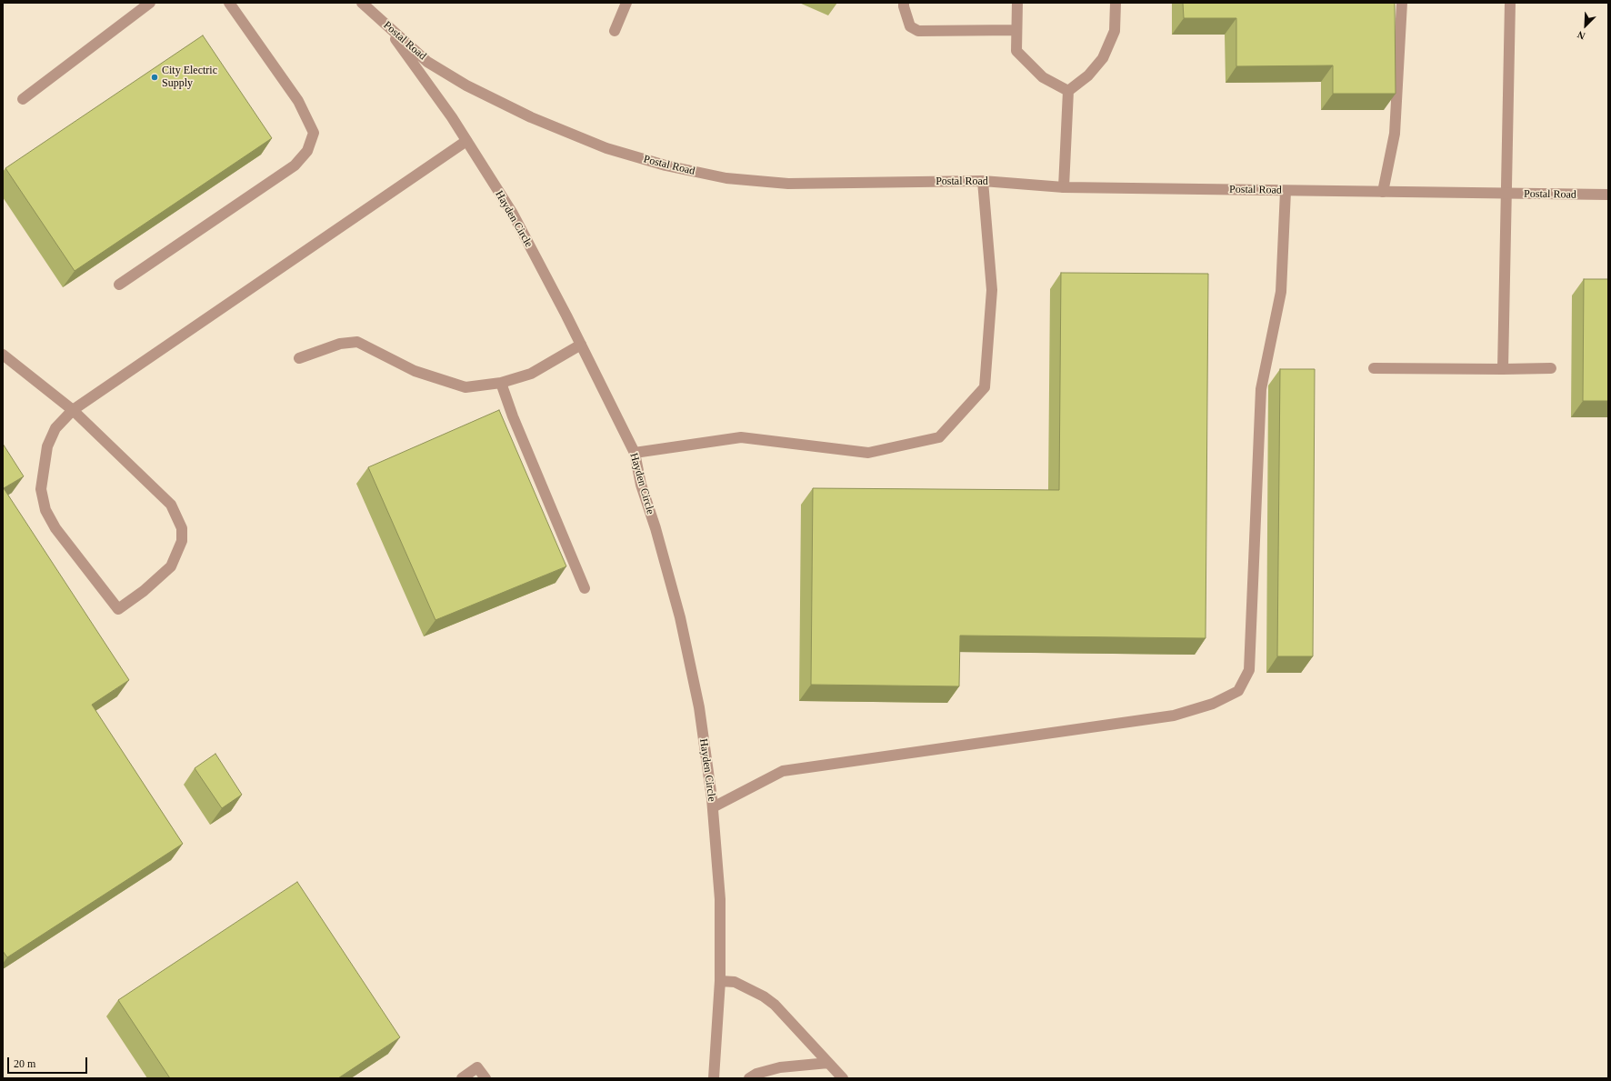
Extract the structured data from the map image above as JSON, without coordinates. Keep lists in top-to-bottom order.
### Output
{
  "streets": {
    "street": ["Postal Road", "Hayden Circle"]
  },
  "crossings": [
    ["Postal Road", "Hayden Circle"]
  ],
  "places": ["City Electric Supply"],
  "scale_bar": "20 m",
  "north": "bottom left"
}
